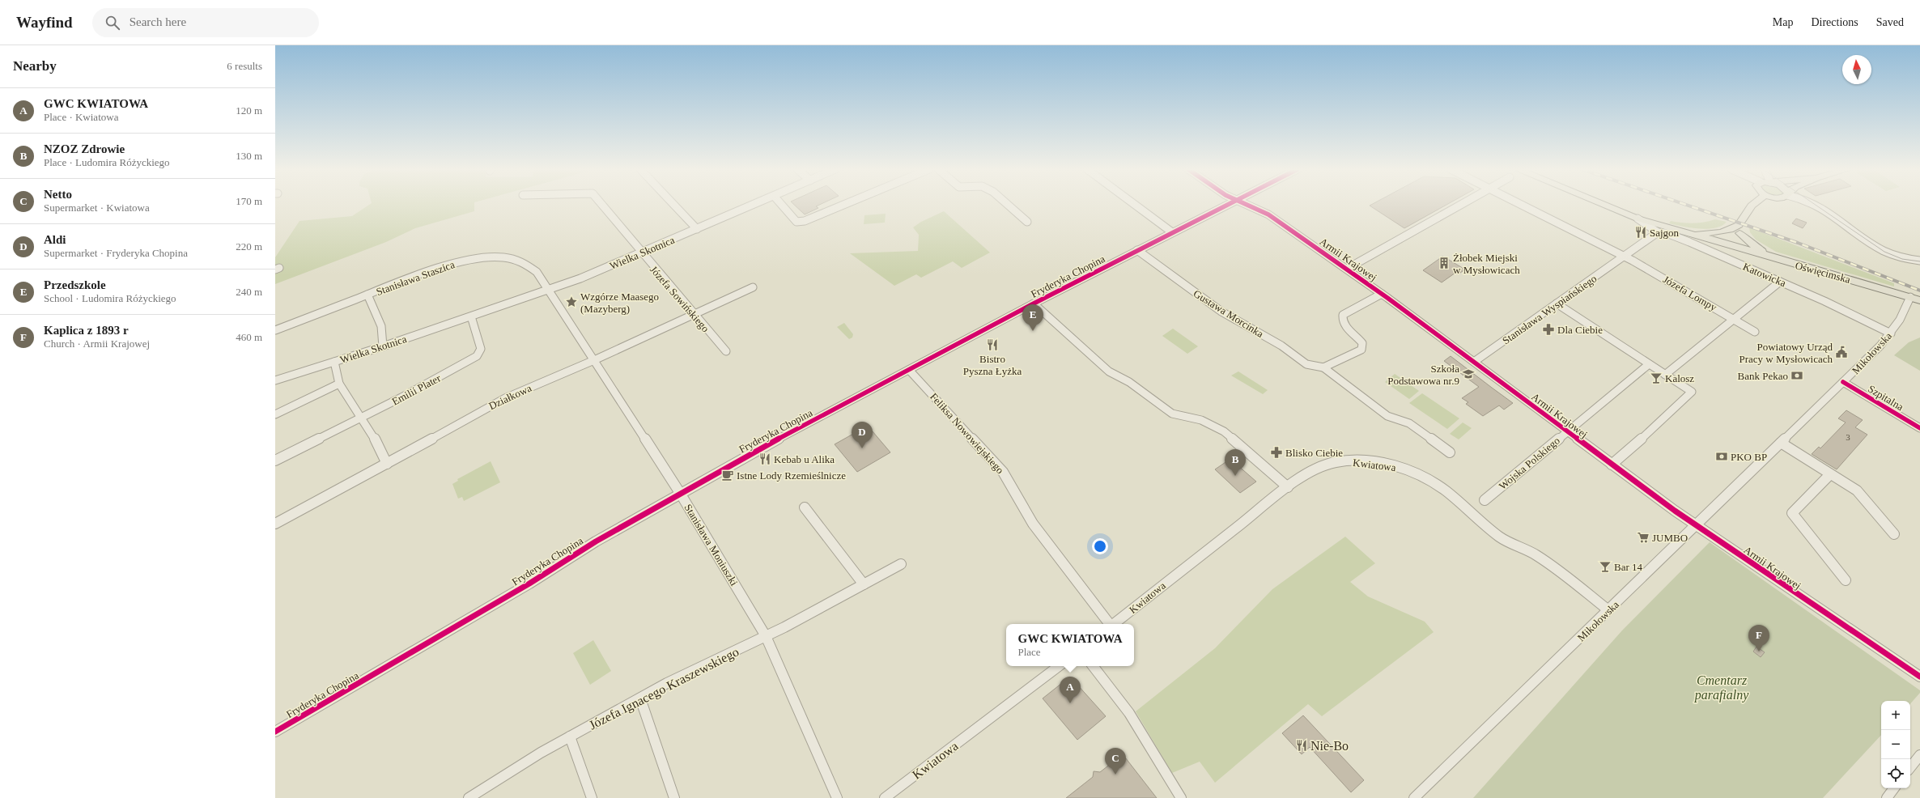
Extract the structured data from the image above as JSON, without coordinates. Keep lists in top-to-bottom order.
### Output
{
  "streets": {
    "main road": ["Oświęcimska", "Katowicka"],
    "street": [
      "Wielka Skotnica",
      "Armii Krajowej",
      "Fryderyka Chopina",
      "Stanisława Staszica",
      "Józefa Lompy",
      "Józefa Sowińskiego",
      "Stanisława Wyspiańskiego",
      "Gustawa Morcinka",
      "Mikołowska",
      "Emilii Plater",
      "Działkowa",
      "Szpitalna",
      "Feliksa Nowowiejskiego",
      "Wojska Polskiego",
      "Kwiatowa",
      "Stanisława Moniuszki",
      "Józefa Ignacego Kraszewskiego"
    ]
  },
  "crossings": [
    ["Wielka Skotnica", "Stanisława Staszica"],
    ["Wielka Skotnica", "Józefa Sowińskiego"],
    ["Wielka Skotnica", "Emilii Plater"],
    ["Wielka Skotnica", "Stanisława Moniuszki"],
    ["Armii Krajowej", "Stanisława Wyspiańskiego"],
    ["Armii Krajowej", "Mikołowska"],
    ["Armii Krajowej", "Wojska Polskiego"],
    ["Oświęcimska", "Katowicka"],
    ["Oświęcimska", "Mikołowska"],
    ["Katowicka", "Stanisława Wyspiańskiego"],
    ["Katowicka", "Mikołowska"],
    ["Fryderyka Chopina", "Gustawa Morcinka"],
    ["Fryderyka Chopina", "Feliksa Nowowiejskiego"],
    ["Fryderyka Chopina", "Stanisława Moniuszki"],
    ["Stanisława Staszica", "Stanisława Moniuszki"],
    ["Józefa Lompy", "Stanisława Wyspiańskiego"],
    ["Józefa Sowińskiego", "Działkowa"],
    ["Mikołowska", "Szpitalna"],
    ["Mikołowska", "Kwiatowa"],
    ["Działkowa", "Stanisława Moniuszki"],
    ["Stanisława Moniuszki", "Józefa Ignacego Kraszewskiego"]
  ],
  "parks": ["Cmentarz parafialny"],
  "places": {
    "restaurant": [
      "Sajgon",
      "Bistro Pyszna Łyżka",
      "Kebab u Alika",
      "Nie-Bo"
    ],
    "building": ["Żłobek Miejski w Mysłowicach"],
    "place": ["Wzgórze Maasego (Mazyberg)"],
    "pharmacy": ["Dla Ciebie", "Blisko Ciebie"],
    "public building": ["Powiatowy Urząd Pracy w Mysłowicach"],
    "school or university": ["Szkoła Podstawowa nr.9"],
    "bank": ["Bank Pekao", "PKO BP"],
    "bar": ["Kalosz", "Bar 14"],
    "cafe": ["Istne Lody Rzemieślnicze"],
    "supermarket": ["JUMBO"]
  },
  "house_numbers": ["3"],
  "north": "top",
  "page": {
    "header": "Wayfind",
    "search": "Search here",
    "nav": ["Map", "Directions", "Saved"],
    "heading": ["Nearby", "6 results"],
    "list": [
      {
        "mark": "A",
        "name": "GWC KWIATOWA",
        "note": "Place · Kwiatowa",
        "value": "120 m"
      },
      {
        "mark": "B",
        "name": "NZOZ Zdrowie",
        "note": "Place · Ludomira Różyckiego",
        "value": "130 m"
      },
      {
        "mark": "C",
        "name": "Netto",
        "note": "Supermarket · Kwiatowa",
        "value": "170 m"
      },
      {
        "mark": "D",
        "name": "Aldi",
        "note": "Supermarket · Fryderyka Chopina",
        "value": "220 m"
      },
      {
        "mark": "E",
        "name": "Przedszkole",
        "note": "School · Ludomira Różyckiego",
        "value": "240 m"
      },
      {
        "mark": "F",
        "name": "Kaplica z 1893 r",
        "note": "Church · Armii Krajowej",
        "value": "460 m"
      }
    ],
    "pins": [
      "E",
      "D",
      "B",
      "F",
      "A",
      "C"
    ],
    "popup": ["GWC KWIATOWA", "Place"],
    "map_buttons": ["+", "−"]
  }
}
